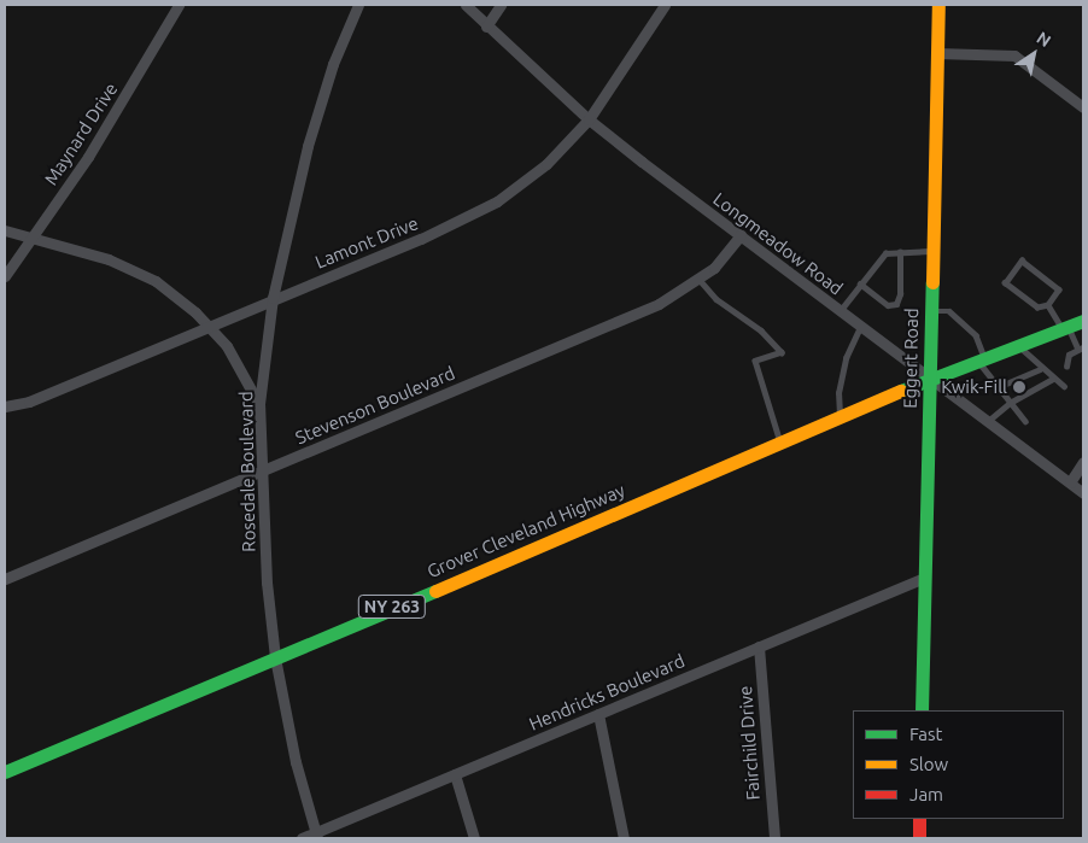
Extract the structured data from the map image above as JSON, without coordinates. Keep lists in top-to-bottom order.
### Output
{
  "streets": {
    "main road": ["Eggert Road", "Grover Cleveland Highway", "NY 263"],
    "street": [
      "Maynard Drive",
      "Lamont Drive",
      "Longmeadow Road",
      "Stevenson Boulevard",
      "Rosedale Boulevard",
      "Hendricks Boulevard",
      "Fairchild Drive"
    ]
  },
  "crossings": [
    ["Lamont Drive", "Longmeadow Road"],
    ["Lamont Drive", "Rosedale Boulevard"],
    ["Longmeadow Road", "Eggert Road"],
    ["Longmeadow Road", "Stevenson Boulevard"],
    ["Longmeadow Road", "Grover Cleveland Highway"],
    ["Longmeadow Road", "NY 263"],
    ["Eggert Road", "Grover Cleveland Highway"],
    ["Eggert Road", "NY 263"],
    ["Eggert Road", "Hendricks Boulevard"],
    ["Stevenson Boulevard", "Rosedale Boulevard"],
    ["Rosedale Boulevard", "Grover Cleveland Highway"],
    ["Rosedale Boulevard", "Hendricks Boulevard"],
    ["Grover Cleveland Highway", "NY 263"],
    ["Hendricks Boulevard", "Fairchild Drive"]
  ],
  "places": ["Kwik-Fill"],
  "legend": ["Fast", "Slow", "Jam"],
  "north": "top right"
}
